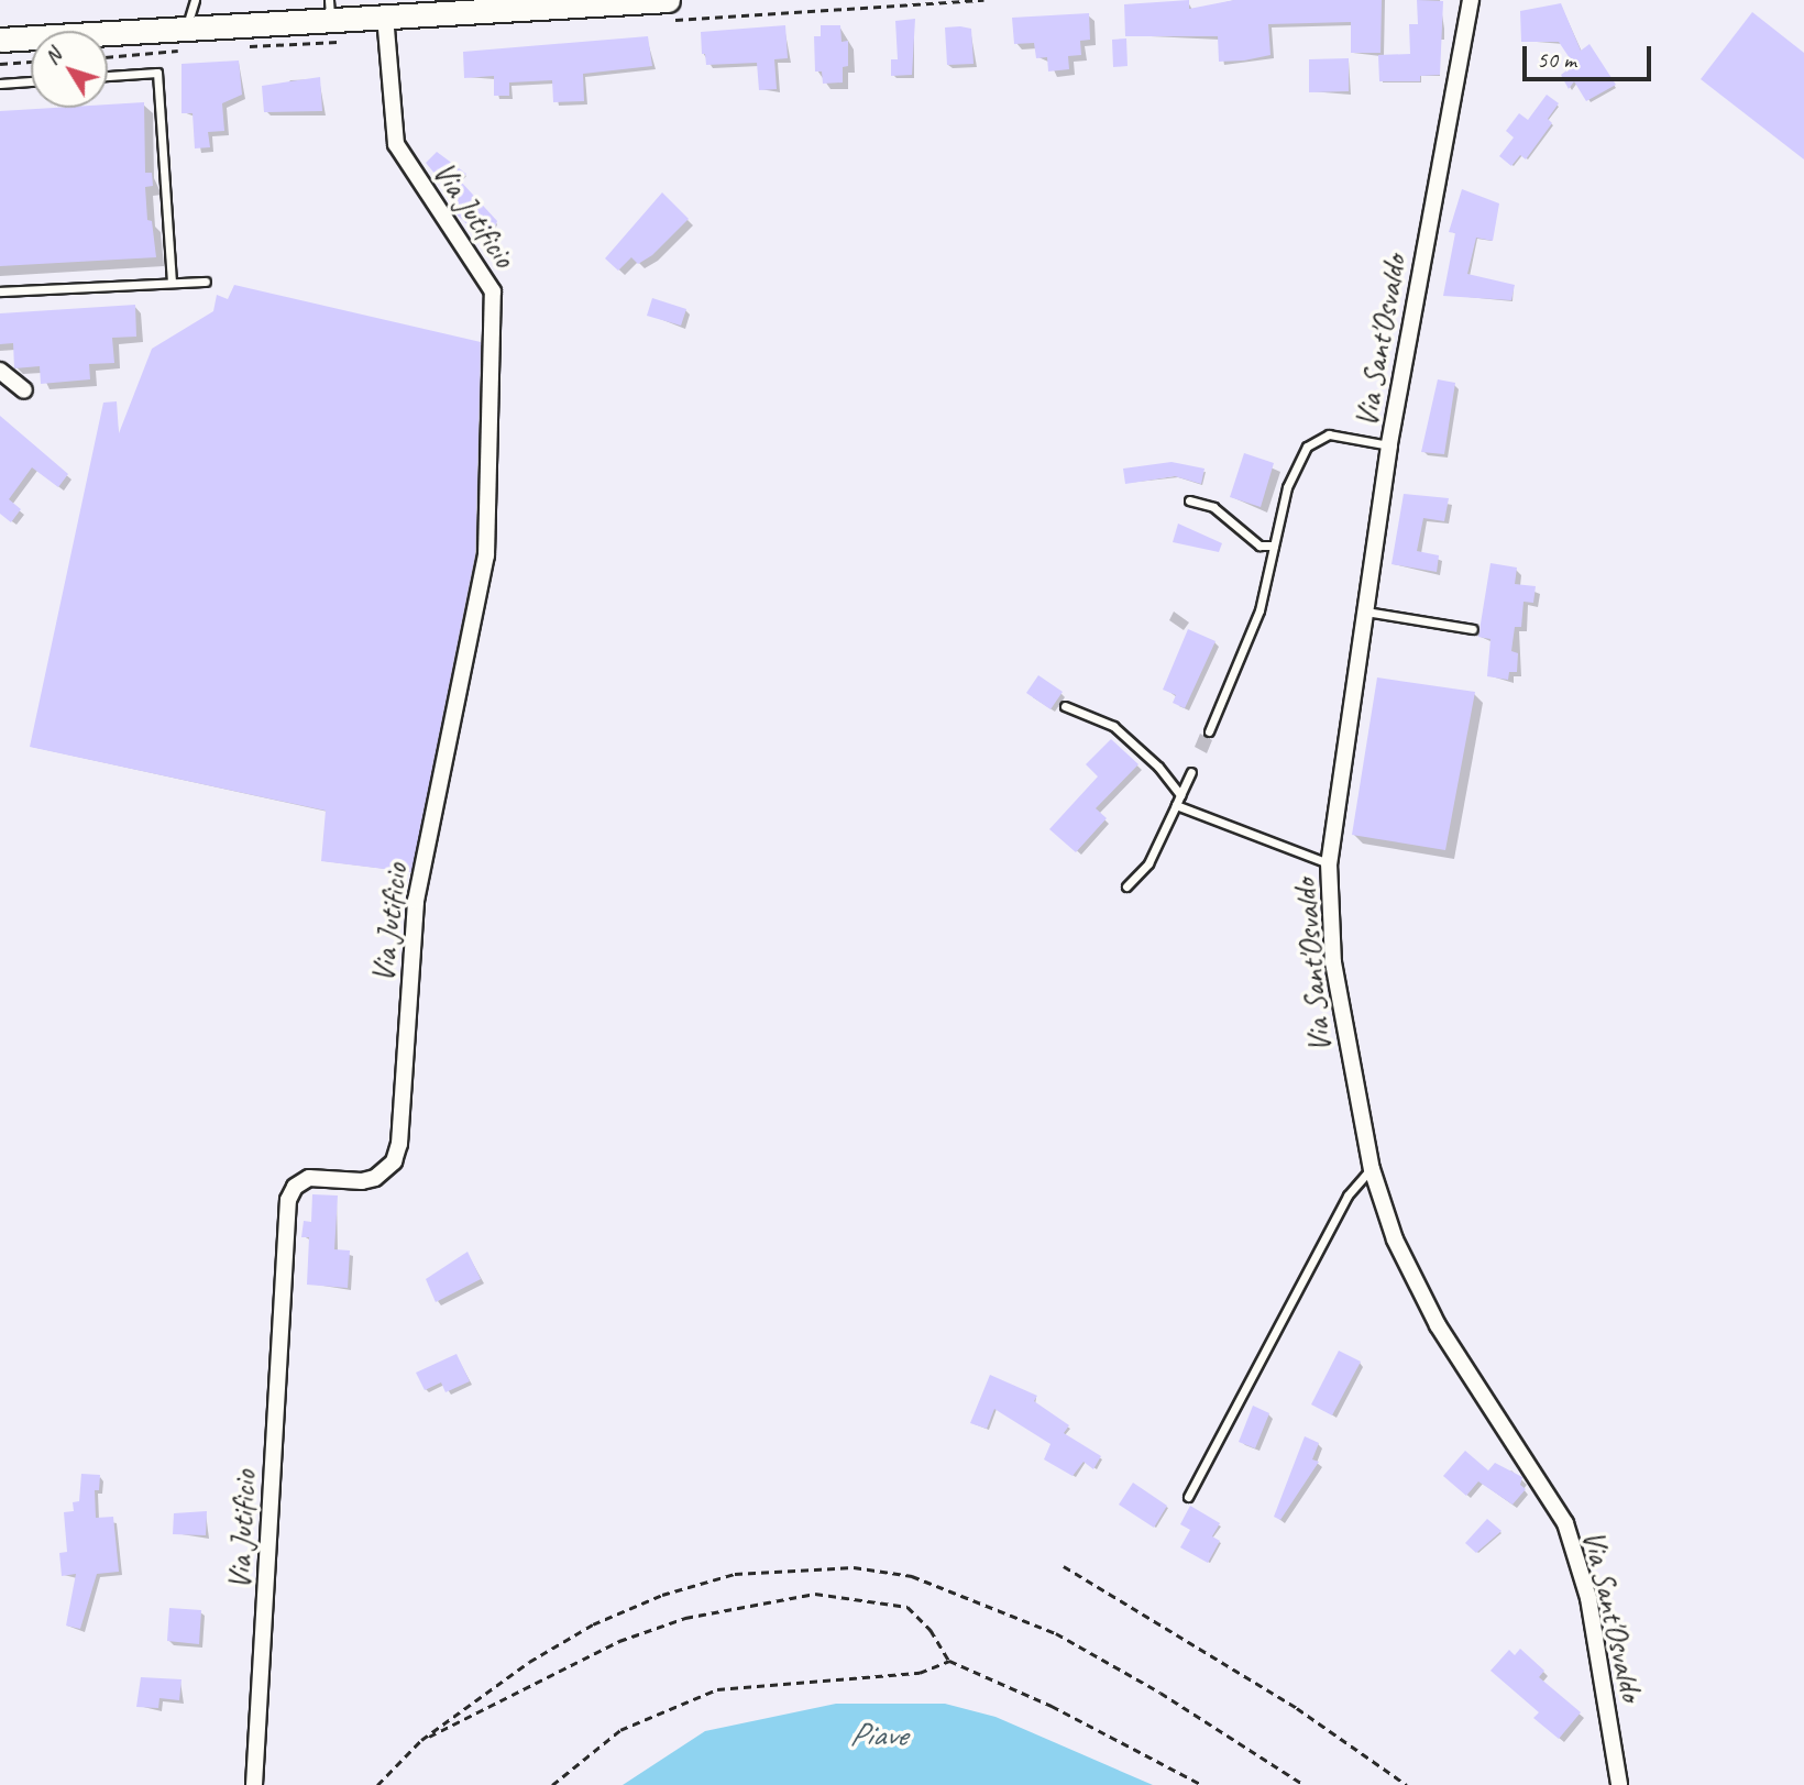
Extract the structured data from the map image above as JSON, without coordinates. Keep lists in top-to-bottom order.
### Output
{
  "streets": {
    "street": ["Via Jutificio", "Via Sant'Osvaldo"]
  },
  "water": ["Piave"],
  "scale_bar": "50 m",
  "north": "top left"
}
